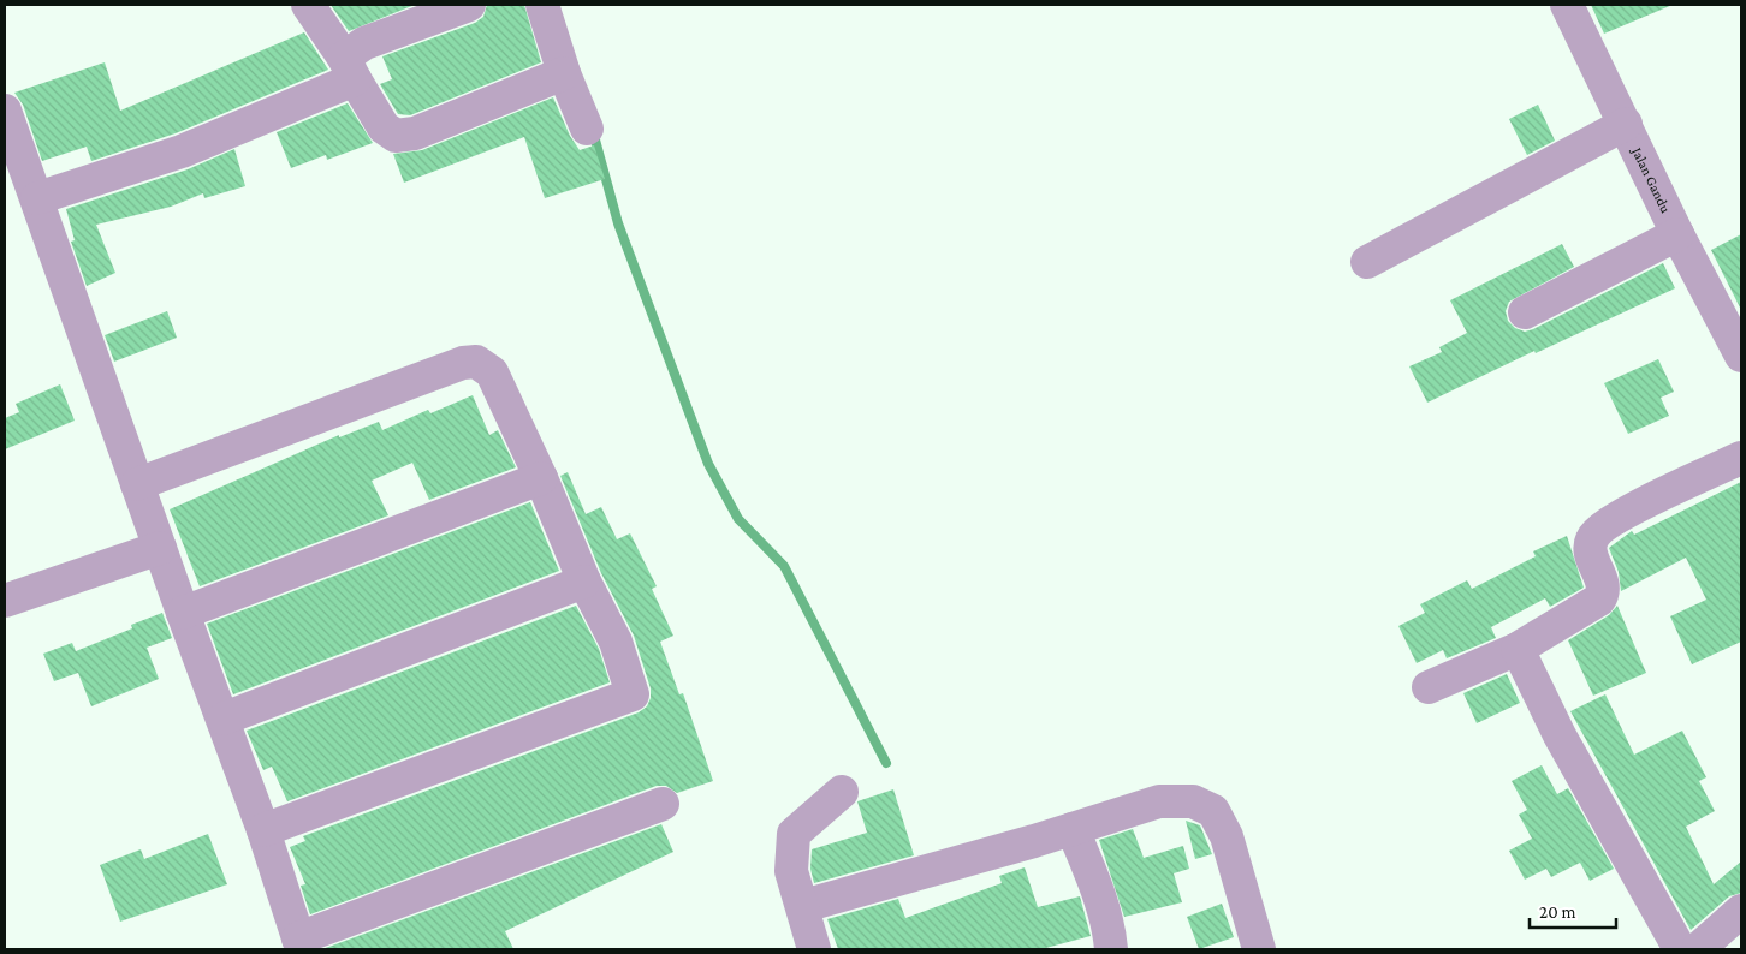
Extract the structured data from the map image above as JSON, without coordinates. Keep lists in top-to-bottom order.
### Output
{
  "streets": {
    "street": ["Jalan Gandu"]
  },
  "scale_bar": "20 m"
}
